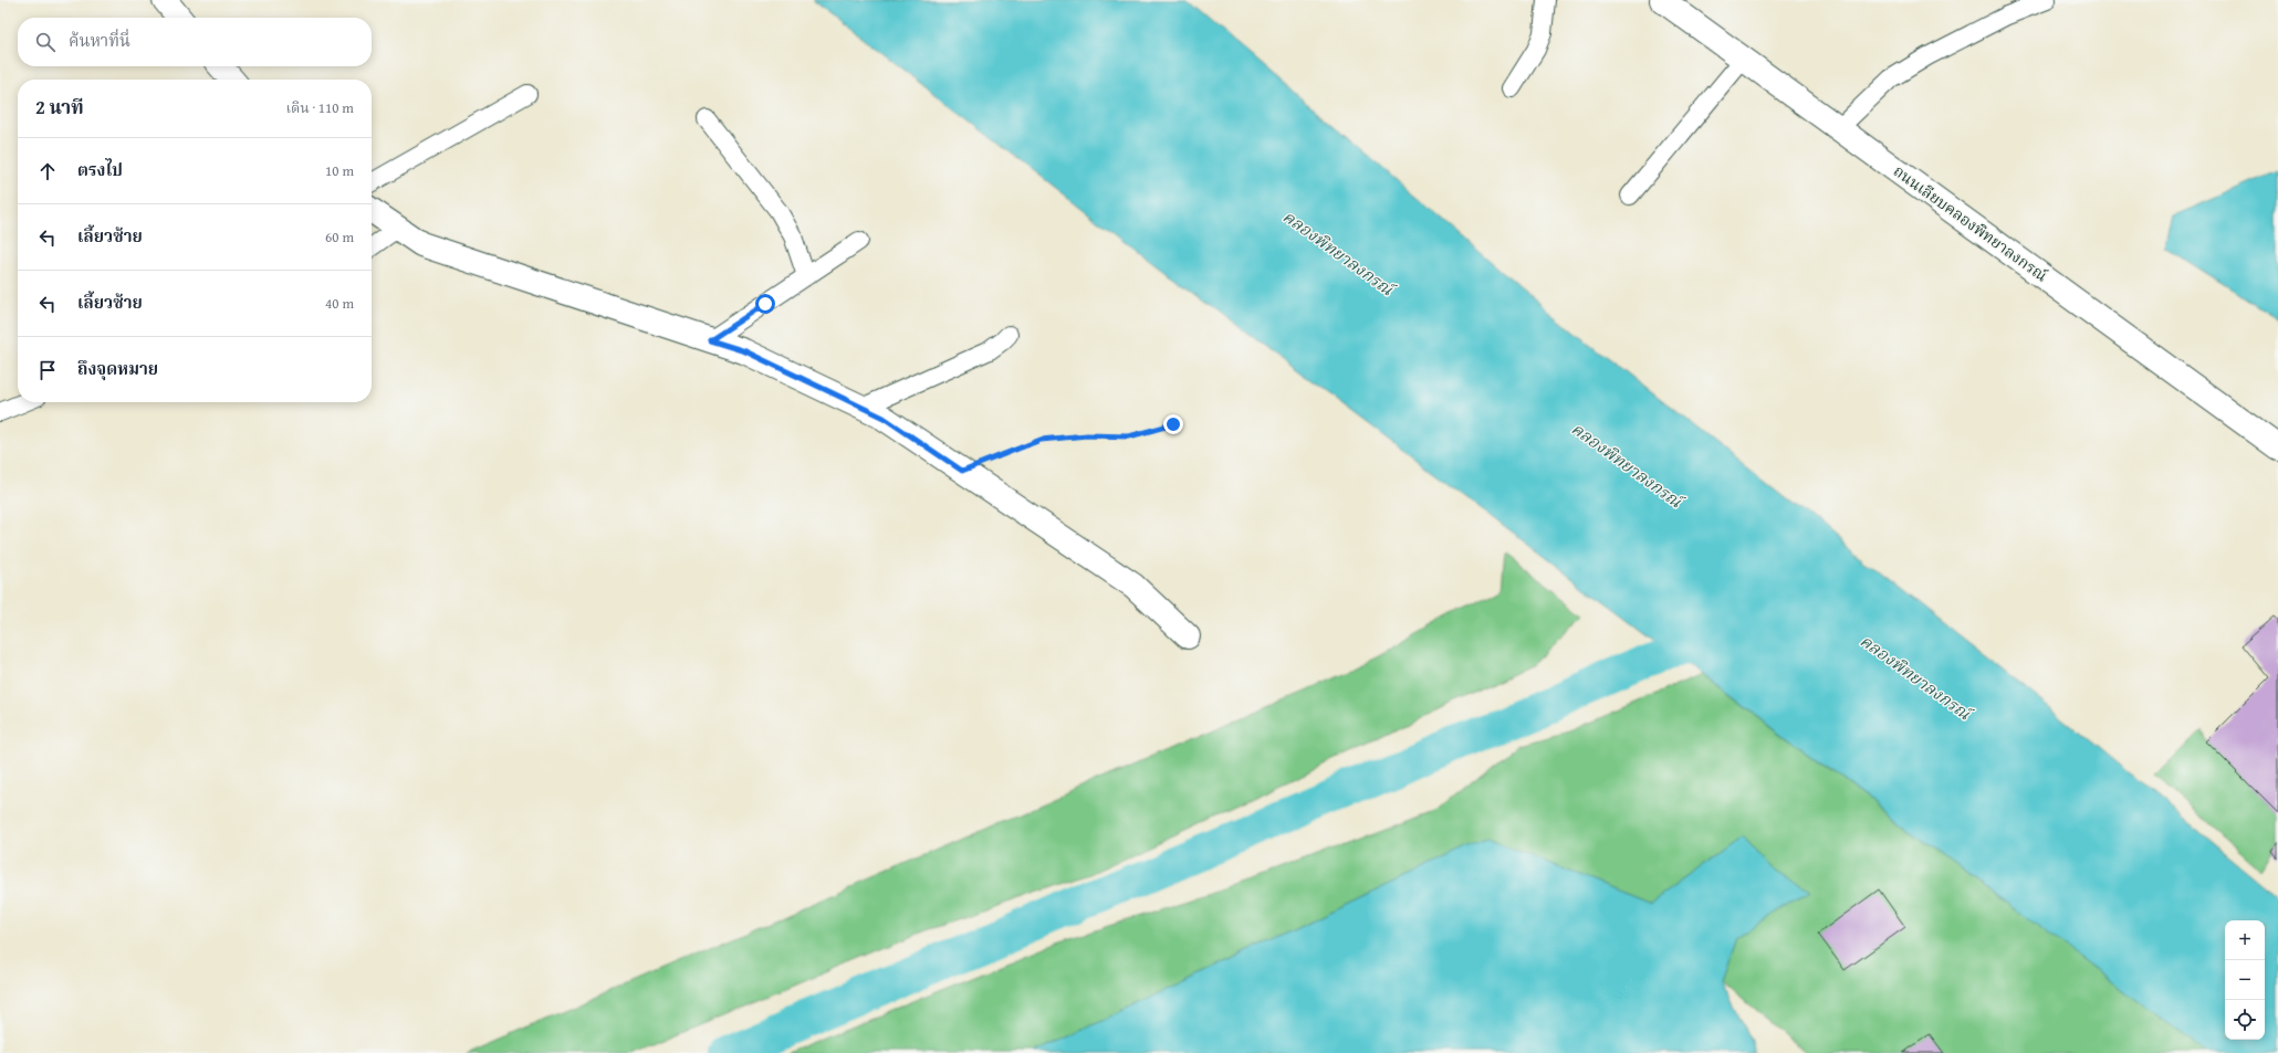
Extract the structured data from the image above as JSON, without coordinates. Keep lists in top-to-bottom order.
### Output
{
  "streets": {
    "street": ["ถนนเลียบคลองพิทยาลงกรณ์"]
  },
  "water": ["คลองพิทยาลงกรณ์"],
  "page": {
    "search": "ค้นหาที่นี่",
    "heading": ["2 นาที", "เดิน · 110 m"],
    "list": [
      ["ตรงไป", "10 m"],
      ["เลี้ยวซ้าย", "60 m"],
      ["เลี้ยวซ้าย", "40 m"],
      "ถึงจุดหมาย"
    ],
    "map_buttons": ["+", "−"]
  }
}
